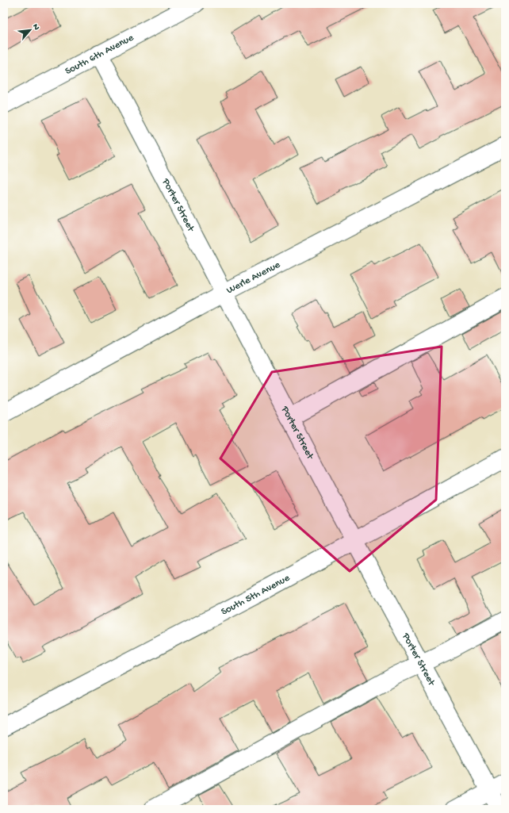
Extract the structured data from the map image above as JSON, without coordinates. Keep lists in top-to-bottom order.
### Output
{
  "streets": {
    "street": [
      "South 6th Avenue",
      "Porter Street",
      "Werle Avenue",
      "South 5th Avenue"
    ]
  },
  "crossings": [
    ["South 6th Avenue", "Porter Street"],
    ["Porter Street", "Werle Avenue"],
    ["Porter Street", "South 5th Avenue"]
  ],
  "north": "top right"
}
